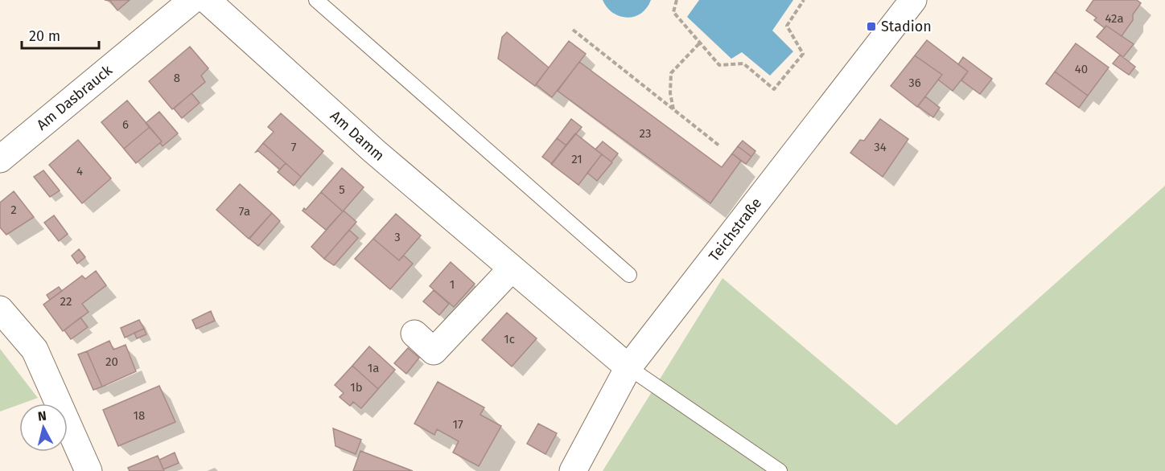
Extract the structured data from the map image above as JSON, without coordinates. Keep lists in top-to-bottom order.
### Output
{
  "streets": {
    "street": ["Am Dasbrauck", "Am Damm", "Teichstraße"]
  },
  "crossings": [
    ["Am Damm", "Teichstraße"]
  ],
  "places": {
    "transit": ["Stadion"]
  },
  "house_numbers": [
    "42a",
    "40",
    "8",
    "36",
    "6",
    "23",
    "7",
    "34",
    "21",
    "4",
    "5",
    "2",
    "7a",
    "3",
    "1",
    "22",
    "1c",
    "20",
    "1a",
    "1b",
    "18",
    "17"
  ],
  "scale_bar": "20 m",
  "north": "top"
}
